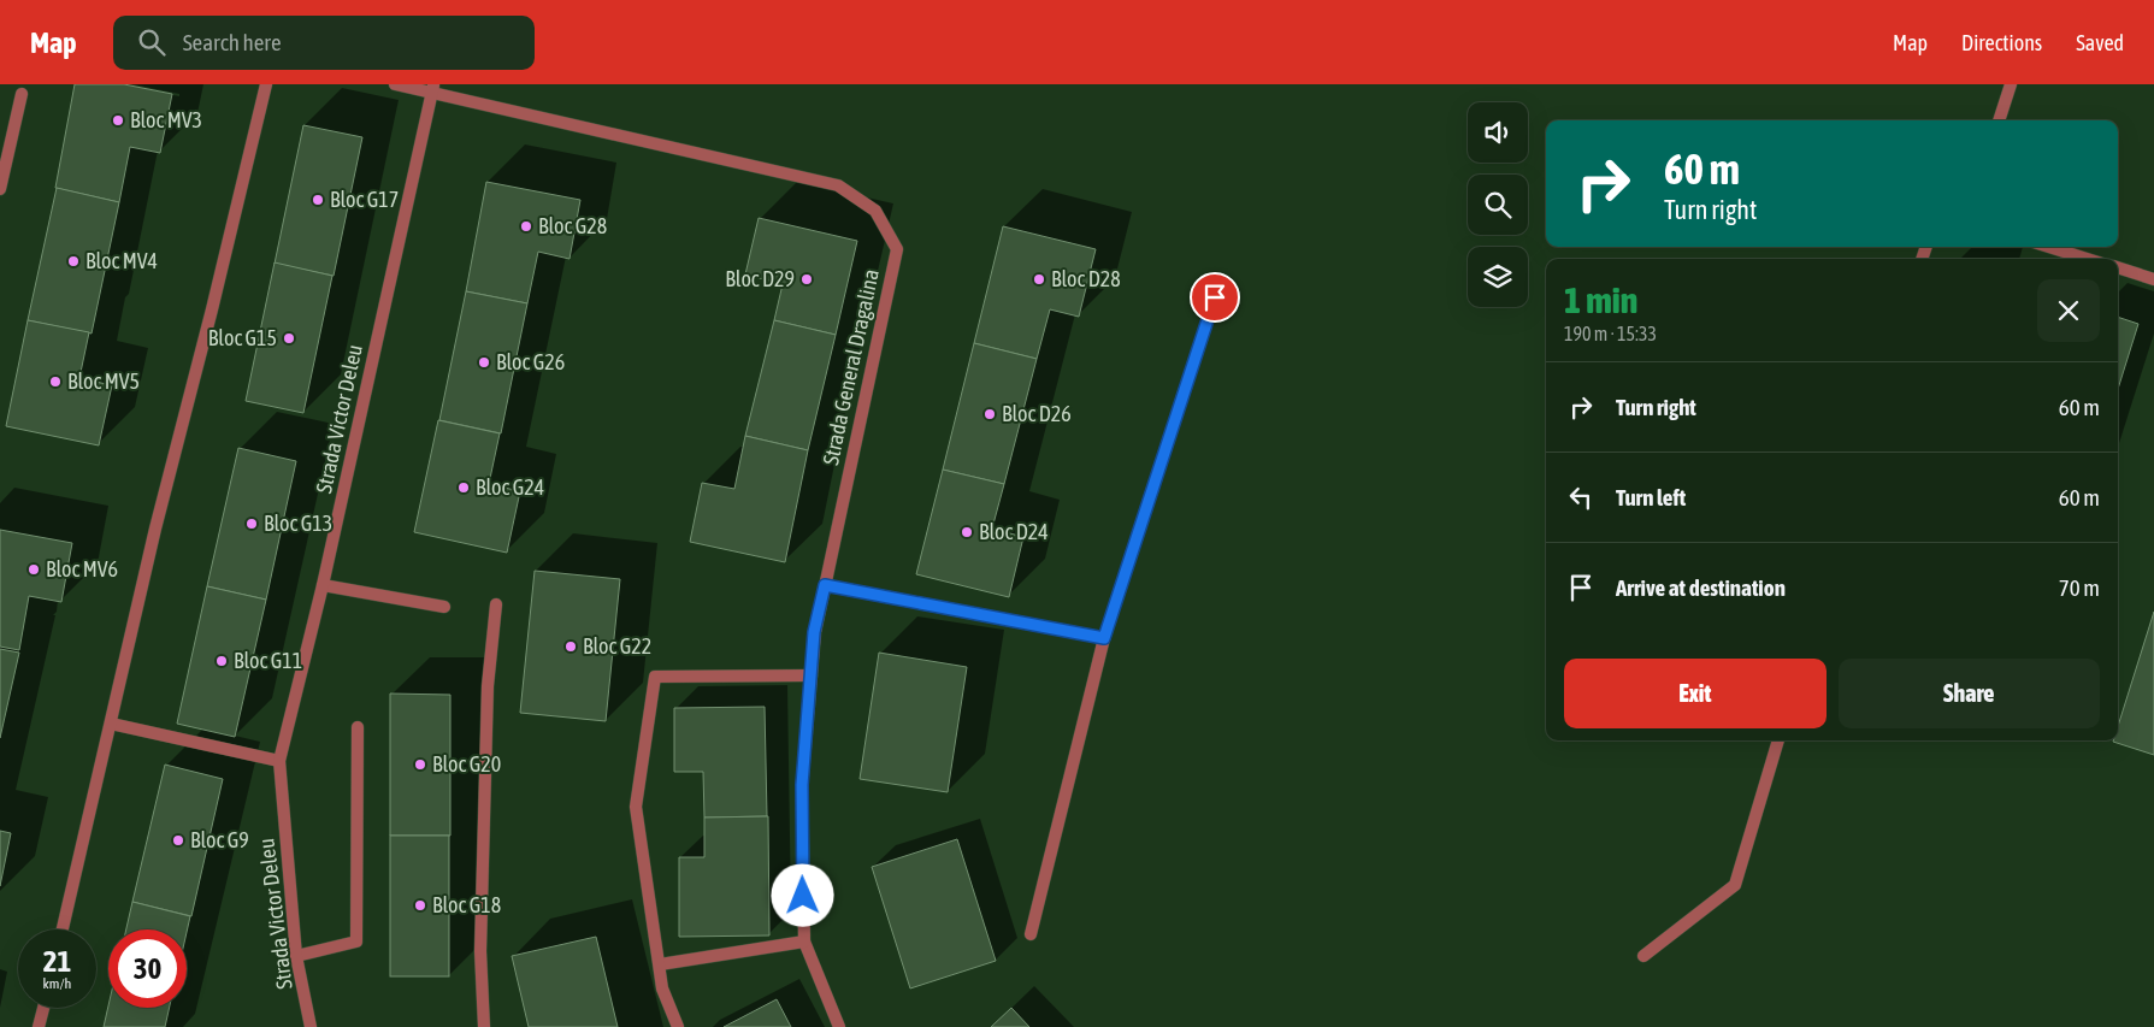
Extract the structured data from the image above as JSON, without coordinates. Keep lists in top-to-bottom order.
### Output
{
  "streets": {
    "street": ["Strada General Dragalina", "Strada Victor Deleu"]
  },
  "crossings": [
    ["Strada General Dragalina", "Strada Victor Deleu"]
  ],
  "places": [
    "Bloc MV3",
    "Bloc G17",
    "Bloc G28",
    "Bloc MV4",
    "Bloc D29",
    "Bloc D28",
    "Bloc G15",
    "Bloc G26",
    "Bloc MV5",
    "Bloc D26",
    "Bloc G24",
    "Bloc G13",
    "Bloc D24",
    "Bloc MV6",
    "Bloc G22",
    "Bloc G11",
    "Bloc G20",
    "Bloc G9",
    "Bloc G18"
  ],
  "page": {
    "header": "Map",
    "search": "Search here",
    "nav": ["Map", "Directions", "Saved"],
    "turn": ["60 m", "Turn right"],
    "heading": ["1 min", "190 m · 15:33"],
    "list": [
      {
        "name": "Turn right",
        "value": "60 m"
      },
      {
        "name": "Turn left",
        "value": "60 m"
      },
      {
        "name": "Arrive at destination",
        "value": "70 m"
      }
    ],
    "buttons": ["Exit", "Share"],
    "speed": "21 km/h",
    "limit": "30"
  }
}
